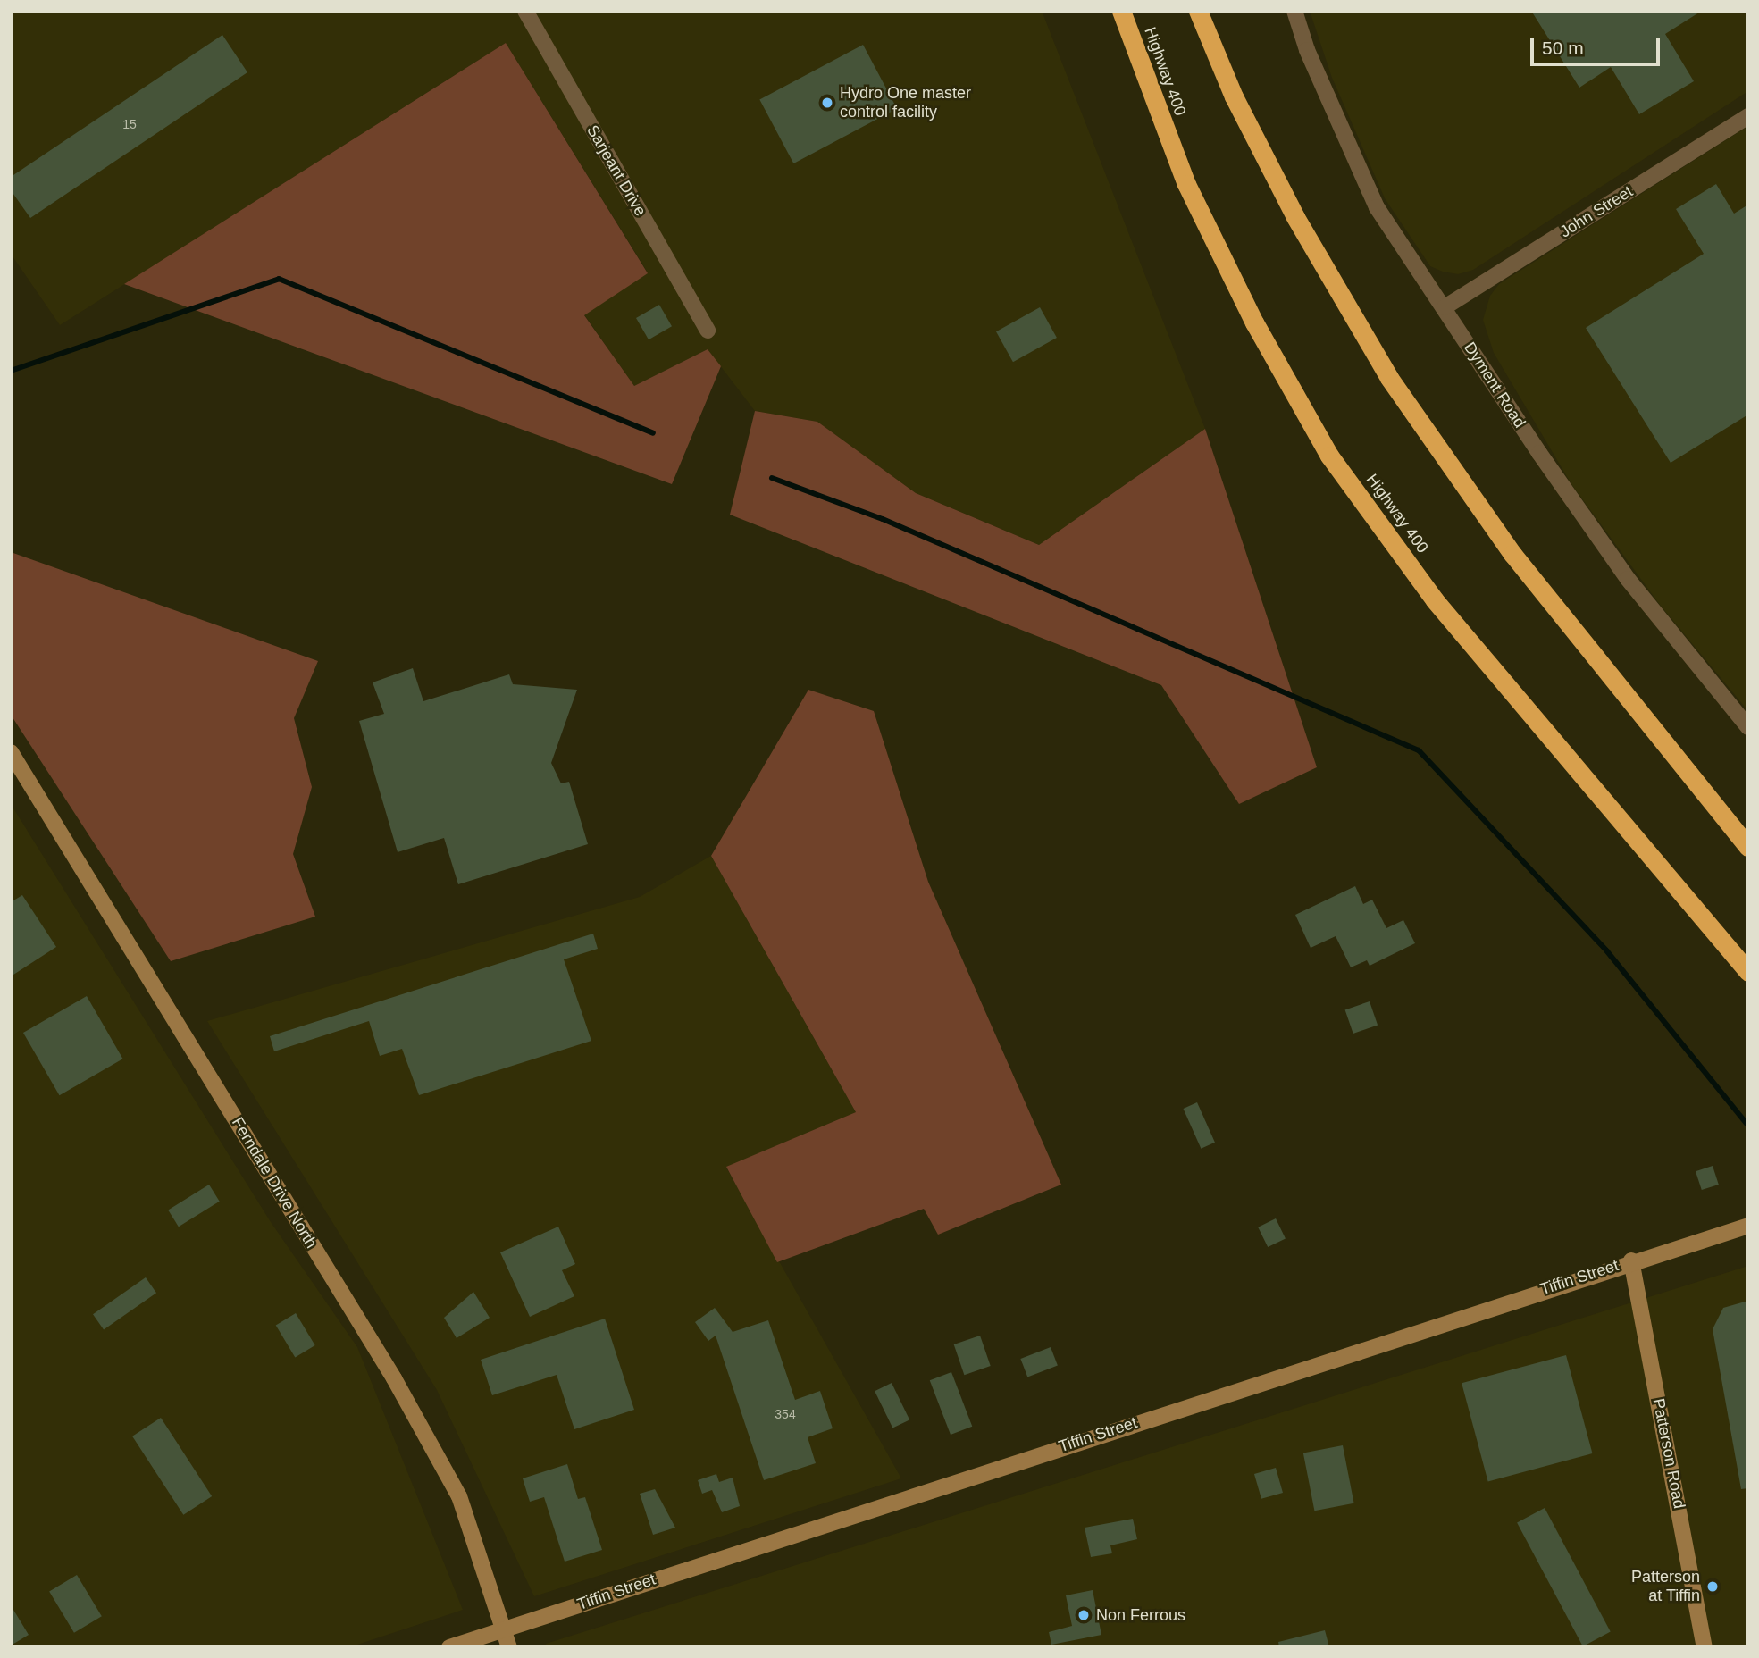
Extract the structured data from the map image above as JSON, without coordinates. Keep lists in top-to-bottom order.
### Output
{
  "streets": {
    "highway": ["Highway 400"],
    "street": [
      "Sarjeant Drive",
      "John Street",
      "Dyment Road",
      "Ferndale Drive North",
      "Tiffin Street",
      "Patterson Road"
    ]
  },
  "crossings": [
    ["John Street", "Dyment Road"],
    ["Ferndale Drive North", "Tiffin Street"],
    ["Tiffin Street", "Patterson Road"]
  ],
  "places": ["Hydro One master control facility", "Patterson at Tiffin", "Non Ferrous"],
  "house_numbers": ["15", "354"],
  "scale_bar": "50 m"
}
